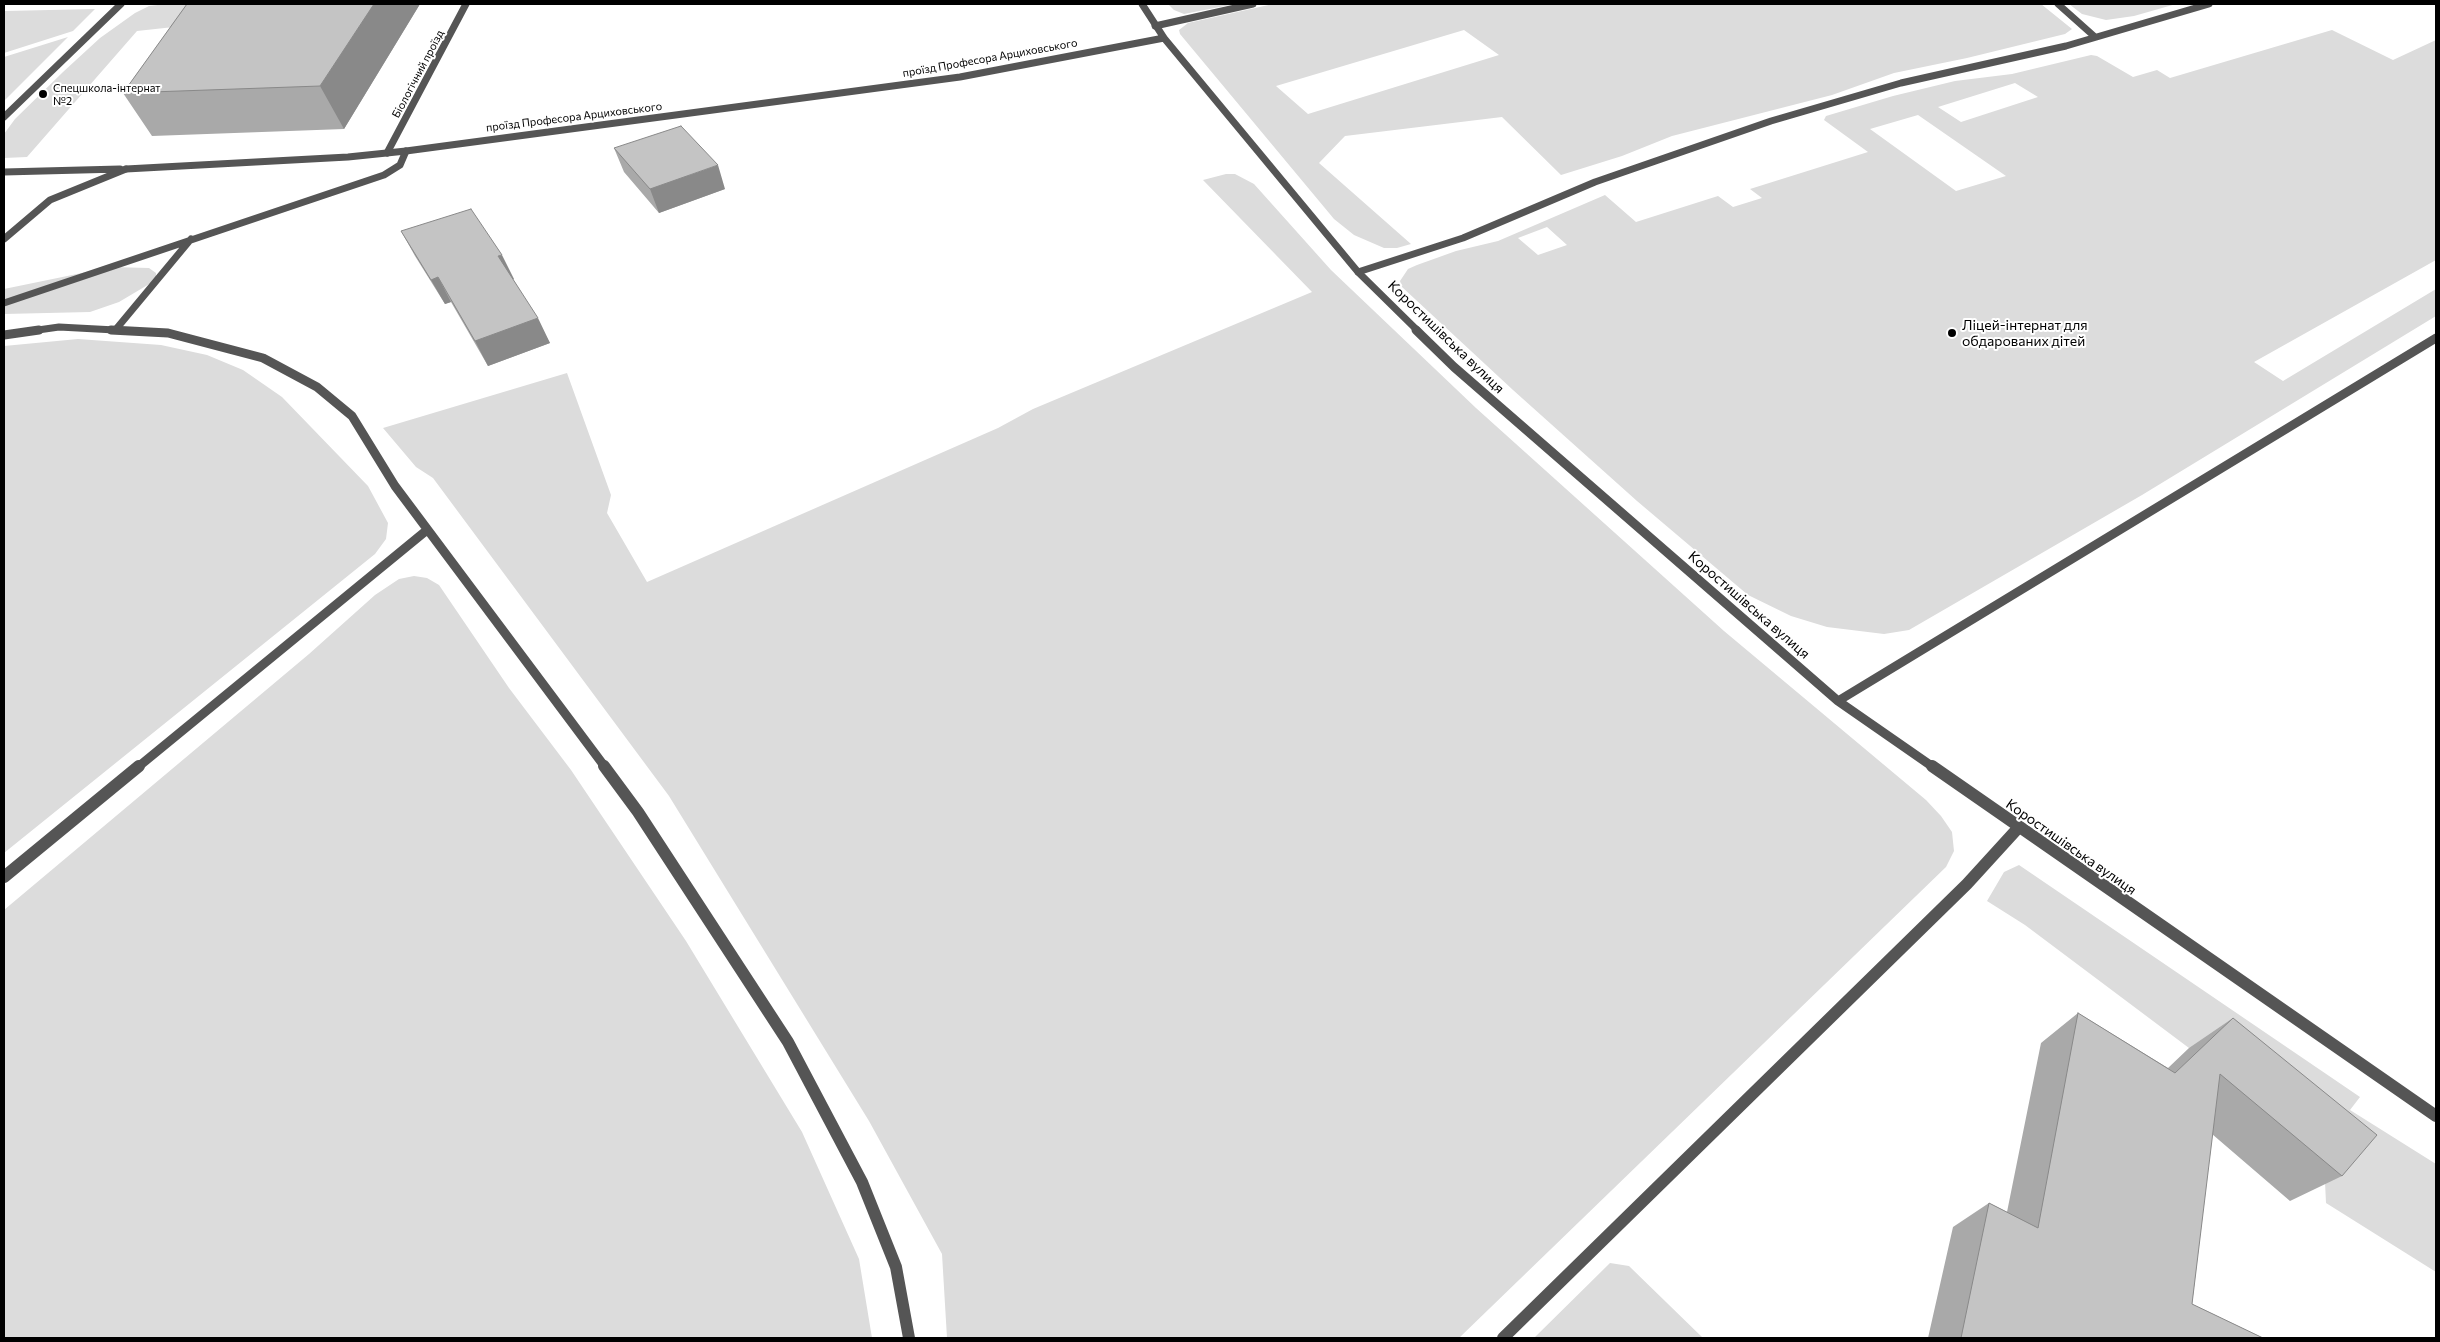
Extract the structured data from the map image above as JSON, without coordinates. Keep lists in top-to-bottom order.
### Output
{
  "streets": {
    "street": ["проїзд Професора Арциховського", "Біологічний проїзд", "Коростишівська вулиця"]
  },
  "crossings": [
    ["проїзд Професора Арциховського", "Біологічний проїзд"],
    ["проїзд Професора Арциховського", "Коростишівська вулиця"]
  ],
  "places": ["Спецшкола-інтернат №2", "Ліцей-інтернат для обдарованих дітей"]
}
